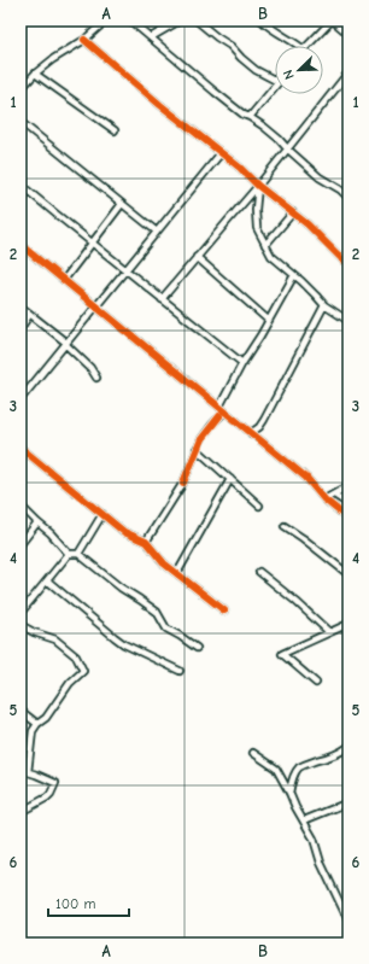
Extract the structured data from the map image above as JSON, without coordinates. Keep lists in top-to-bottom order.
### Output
{
  "scale_bar": "100 m",
  "north": "bottom left",
  "grid": {
    "columns": ["A", "B"],
    "rows": [
      "1",
      "2",
      "3",
      "4",
      "5",
      "6"
    ]
  }
}
